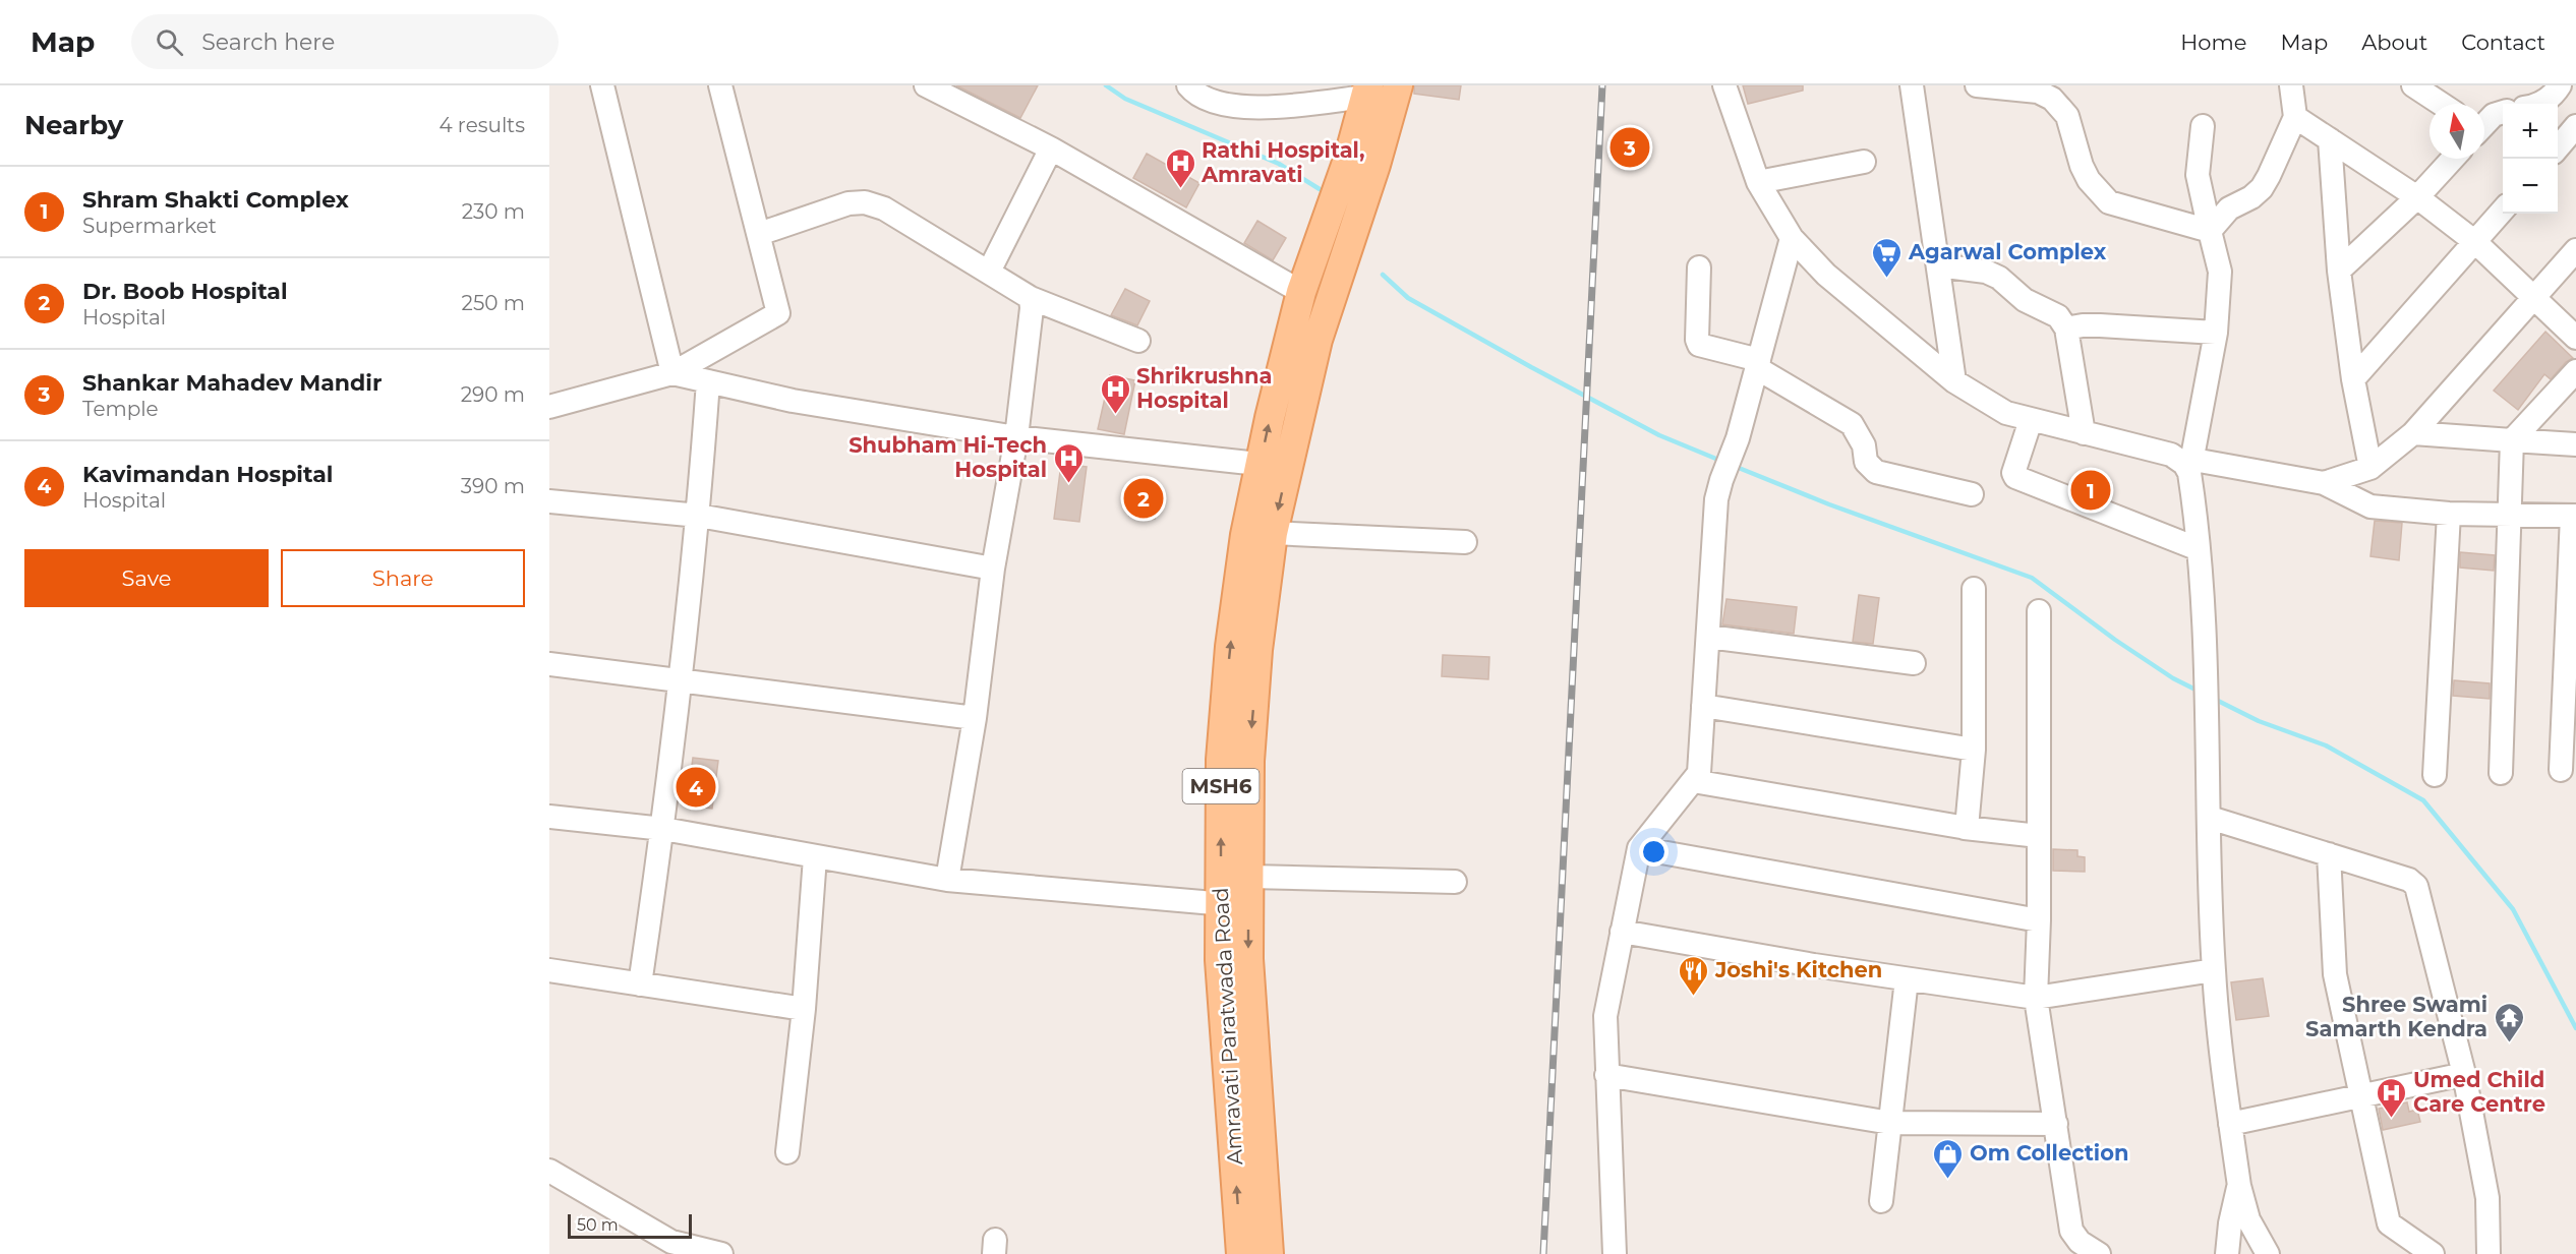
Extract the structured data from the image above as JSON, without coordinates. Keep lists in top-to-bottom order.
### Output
{
  "streets": {
    "main road": ["MSH6", "Amravati Paratwada Road"]
  },
  "crossings": [
    ["MSH6", "Amravati Paratwada Road"]
  ],
  "places": {
    "hospital": [
      "Rathi Hospital, Amravati",
      "Shrikrushna Hospital",
      "Shubham Hi-Tech Hospital",
      "Umed Child Care Centre"
    ],
    "supermarket": ["Agarwal Complex"],
    "restaurant": ["Joshi's Kitchen"],
    "temple": ["Shree Swami Samarth Kendra"],
    "shop": ["Om Collection"]
  },
  "scale_bar": "50 m",
  "north": "top",
  "page": {
    "header": "Map",
    "search": "Search here",
    "nav": [
      "Home",
      "Map",
      "About",
      "Contact"
    ],
    "heading": ["Nearby", "4 results"],
    "map_buttons": ["+", "−"],
    "pins": [
      "3",
      "1",
      "2",
      "4"
    ],
    "list": [
      {
        "mark": "1",
        "name": "Shram Shakti Complex",
        "note": "Supermarket",
        "value": "230 m"
      },
      {
        "mark": "2",
        "name": "Dr. Boob Hospital",
        "note": "Hospital",
        "value": "250 m"
      },
      {
        "mark": "3",
        "name": "Shankar Mahadev Mandir",
        "note": "Temple",
        "value": "290 m"
      },
      {
        "mark": "4",
        "name": "Kavimandan Hospital",
        "note": "Hospital",
        "value": "390 m"
      }
    ],
    "buttons": ["Save", "Share"],
    "scale": "50 m"
  }
}
